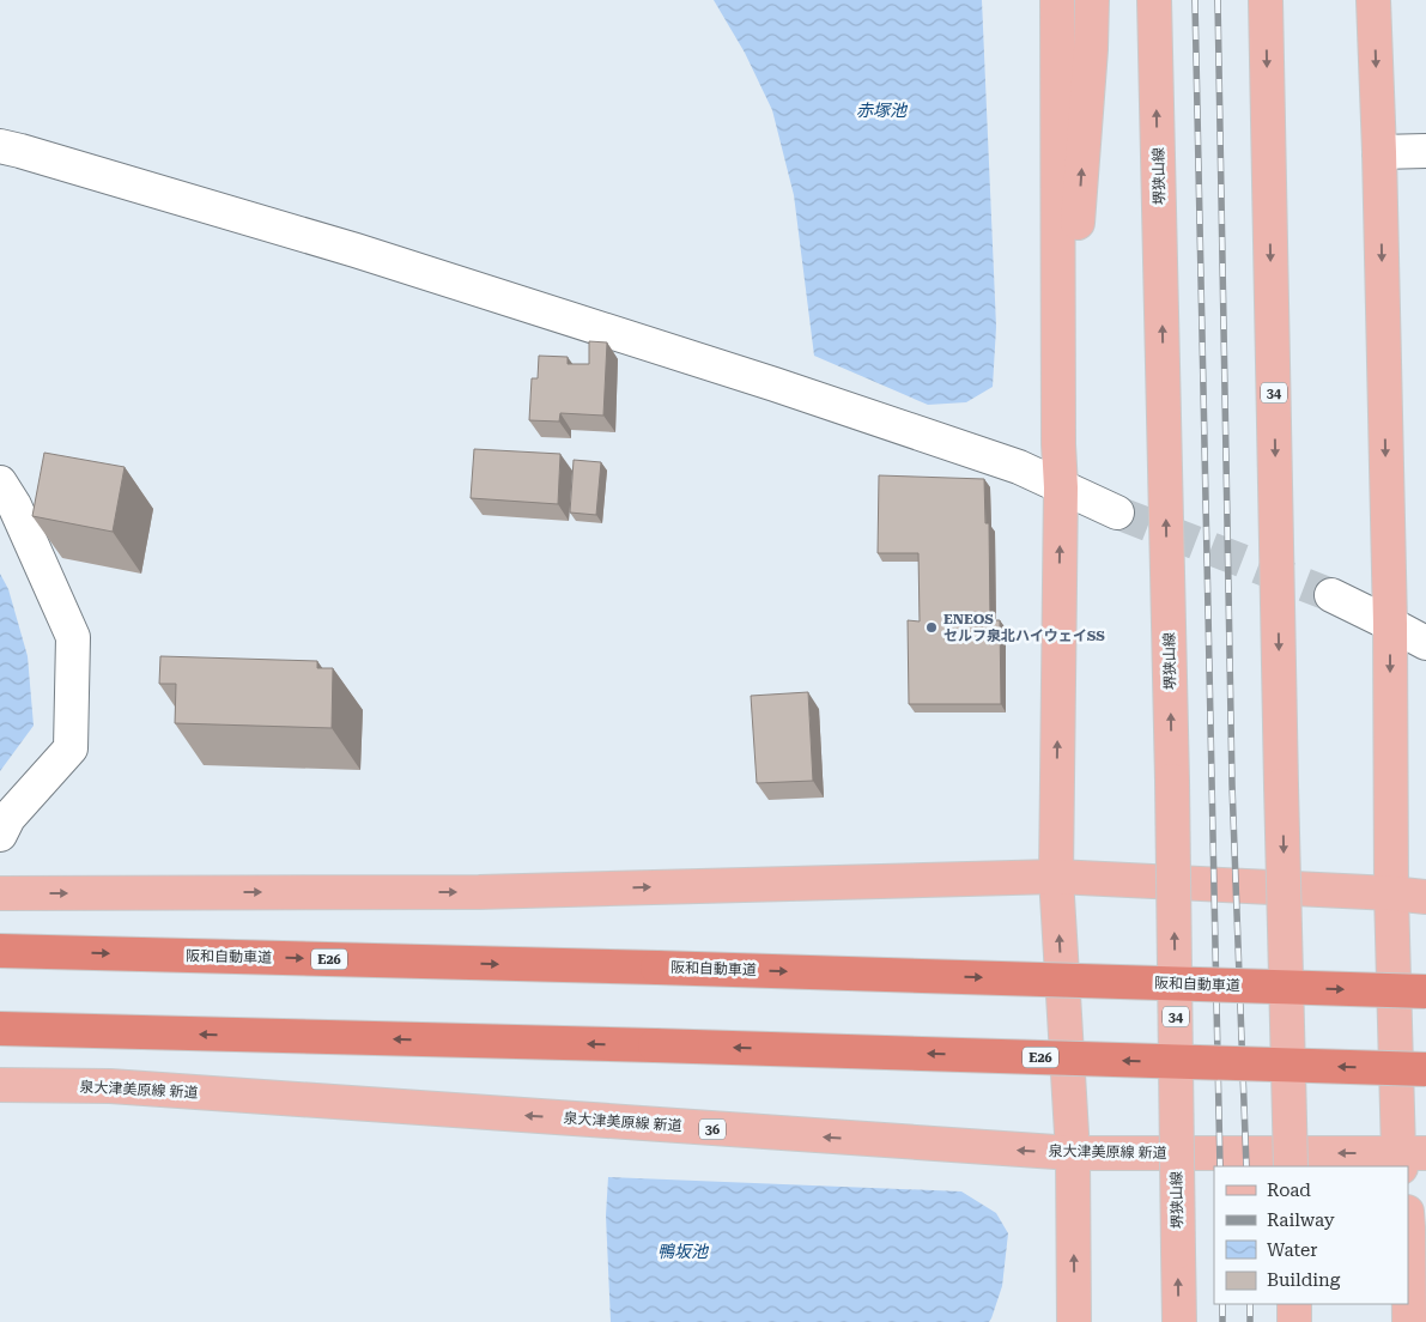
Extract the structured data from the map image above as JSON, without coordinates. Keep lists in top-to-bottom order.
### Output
{
  "streets": {
    "highway": ["阪和自動車道", "E26"],
    "main road": [
      "堺狭山線",
      "34",
      "泉大津美原線 新道",
      "36"
    ]
  },
  "water": ["赤塚池", "鴨坂池"],
  "places": ["ENEOS セルフ泉北ハイウェイSS"],
  "legend": [
    "Road",
    "Railway",
    "Water",
    "Building"
  ]
}
